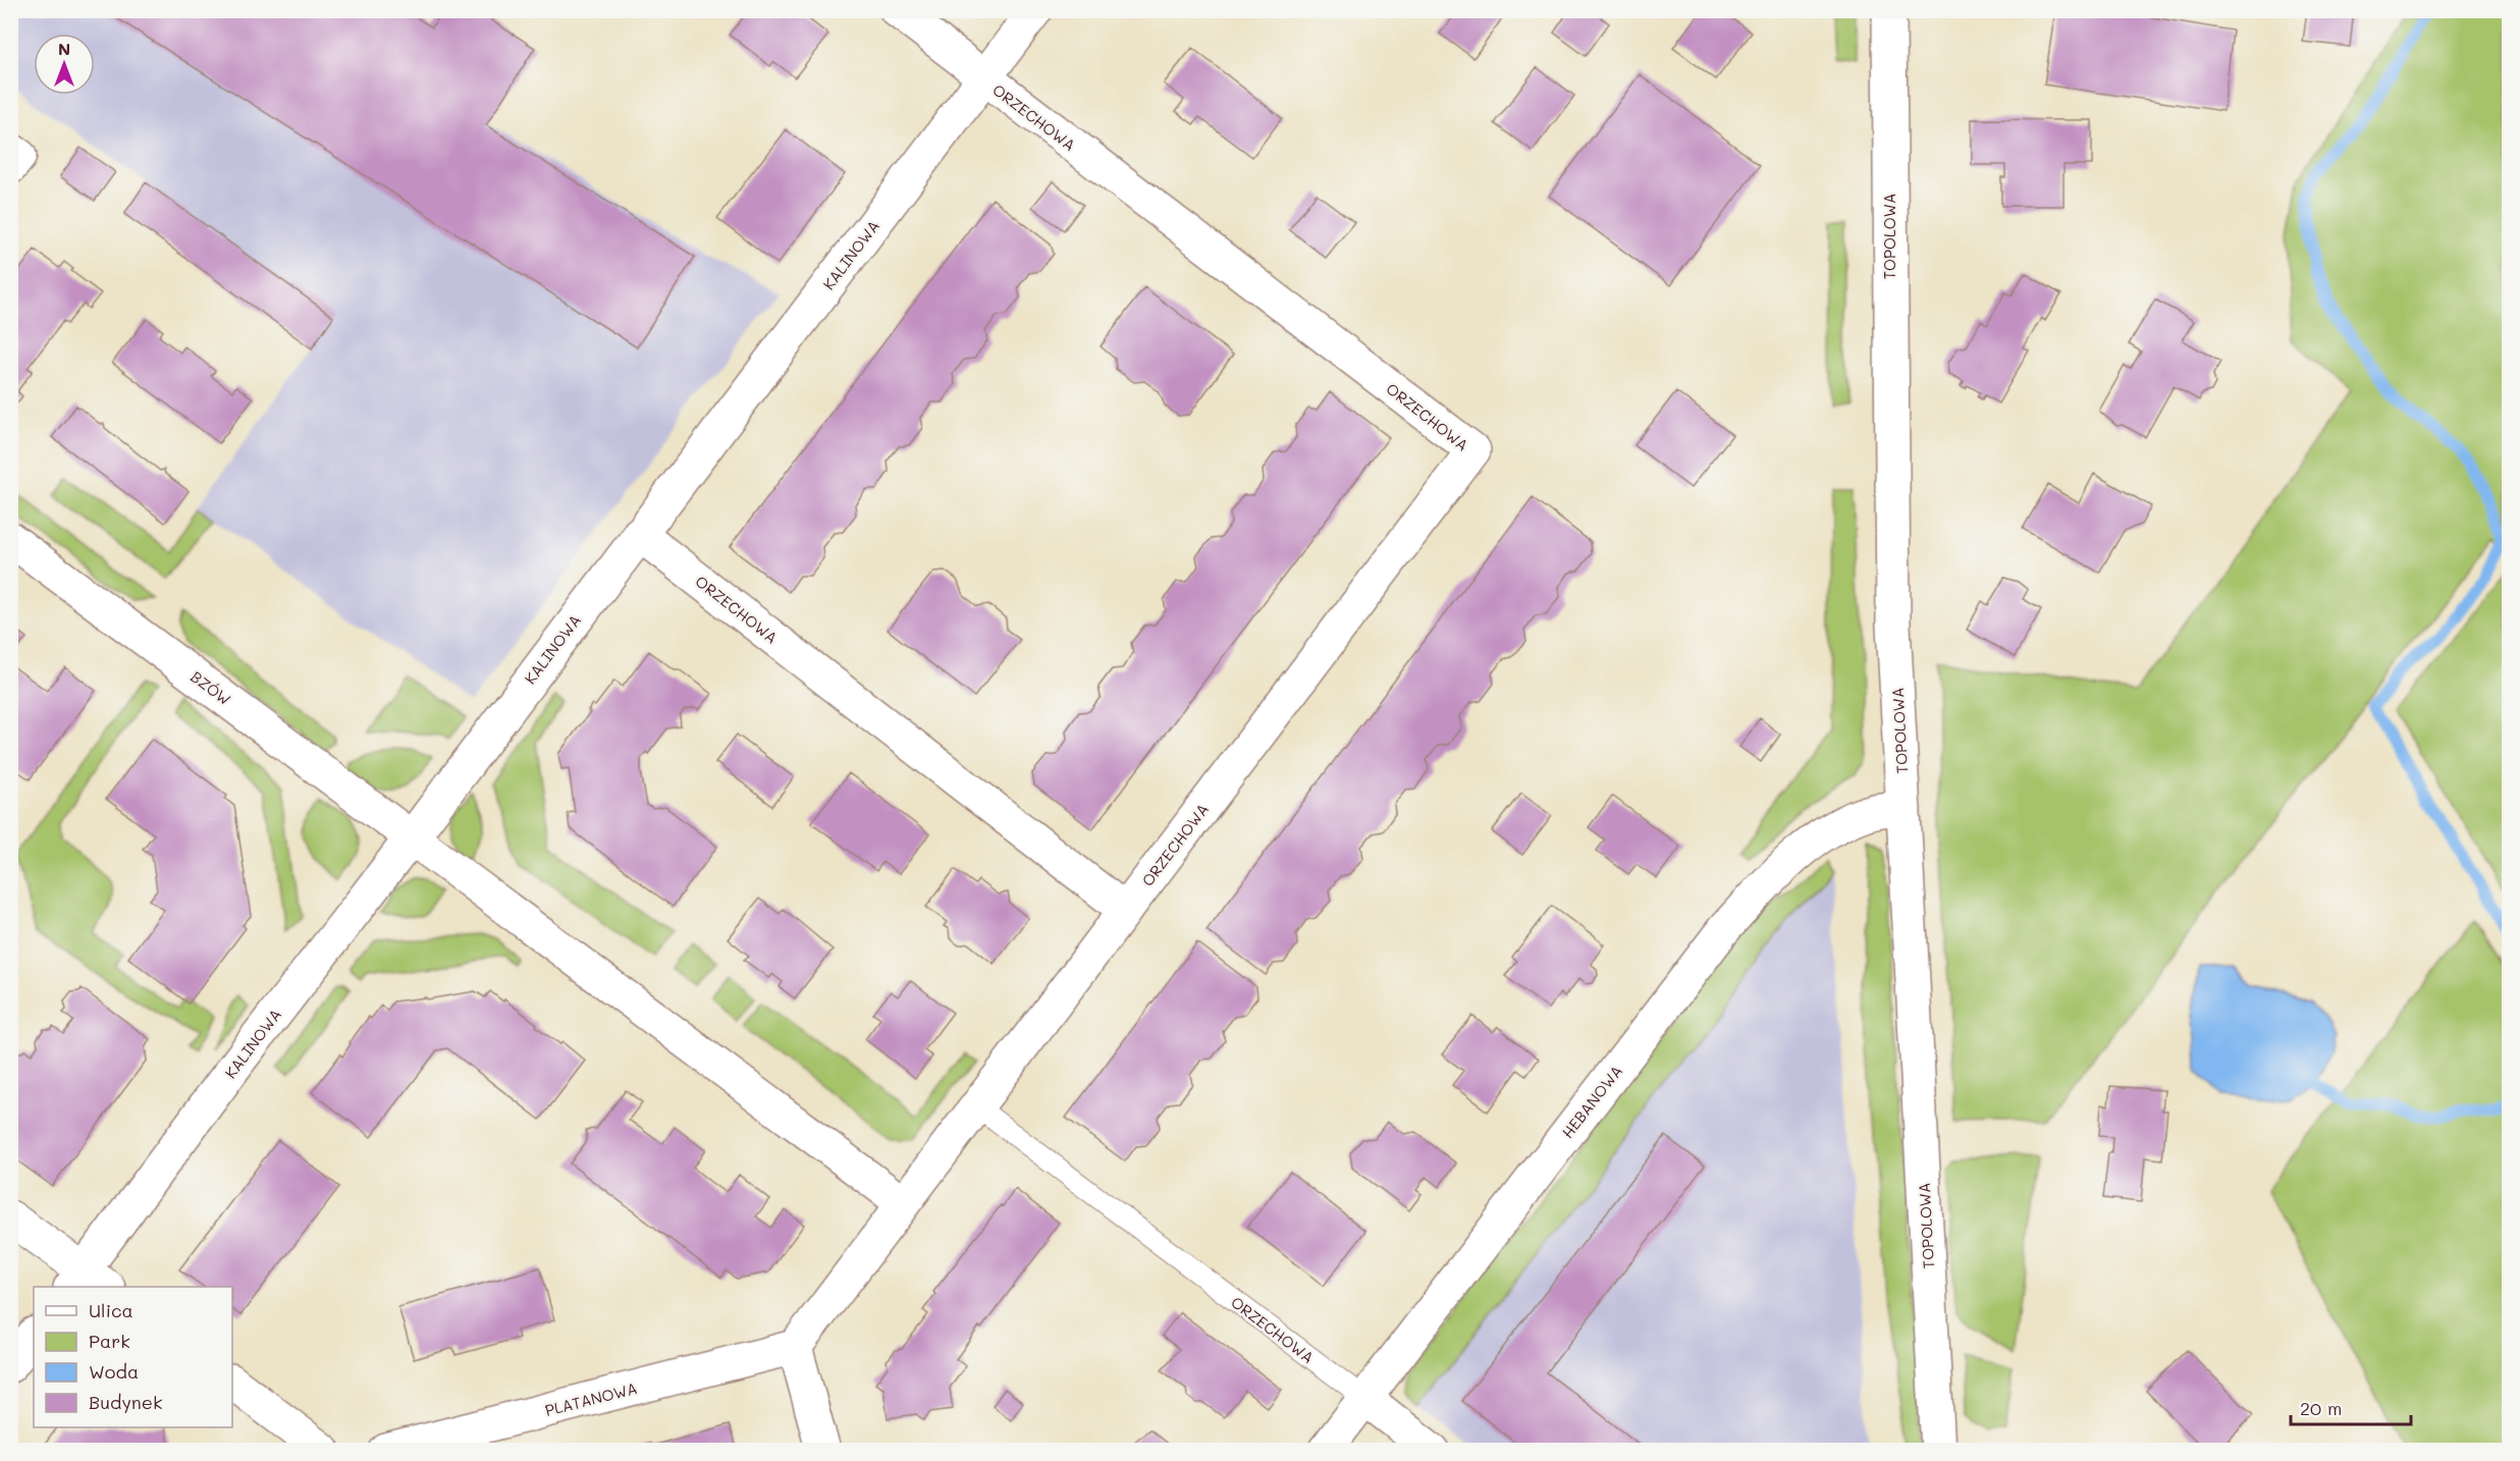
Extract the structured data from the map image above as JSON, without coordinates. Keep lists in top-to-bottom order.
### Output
{
  "streets": {
    "street": [
      "ORZECHOWA",
      "TOPOLOWA",
      "KALINOWA",
      "BZÓW",
      "HEBANOWA",
      "PLATANOWA"
    ]
  },
  "crossings": [
    ["ORZECHOWA", "KALINOWA"],
    ["ORZECHOWA", "HEBANOWA"],
    ["ORZECHOWA", "PLATANOWA"],
    ["TOPOLOWA", "HEBANOWA"],
    ["KALINOWA", "BZÓW"]
  ],
  "legend": [
    "Ulica",
    "Park",
    "Woda",
    "Budynek"
  ],
  "scale_bar": "20 m",
  "north": "top"
}
